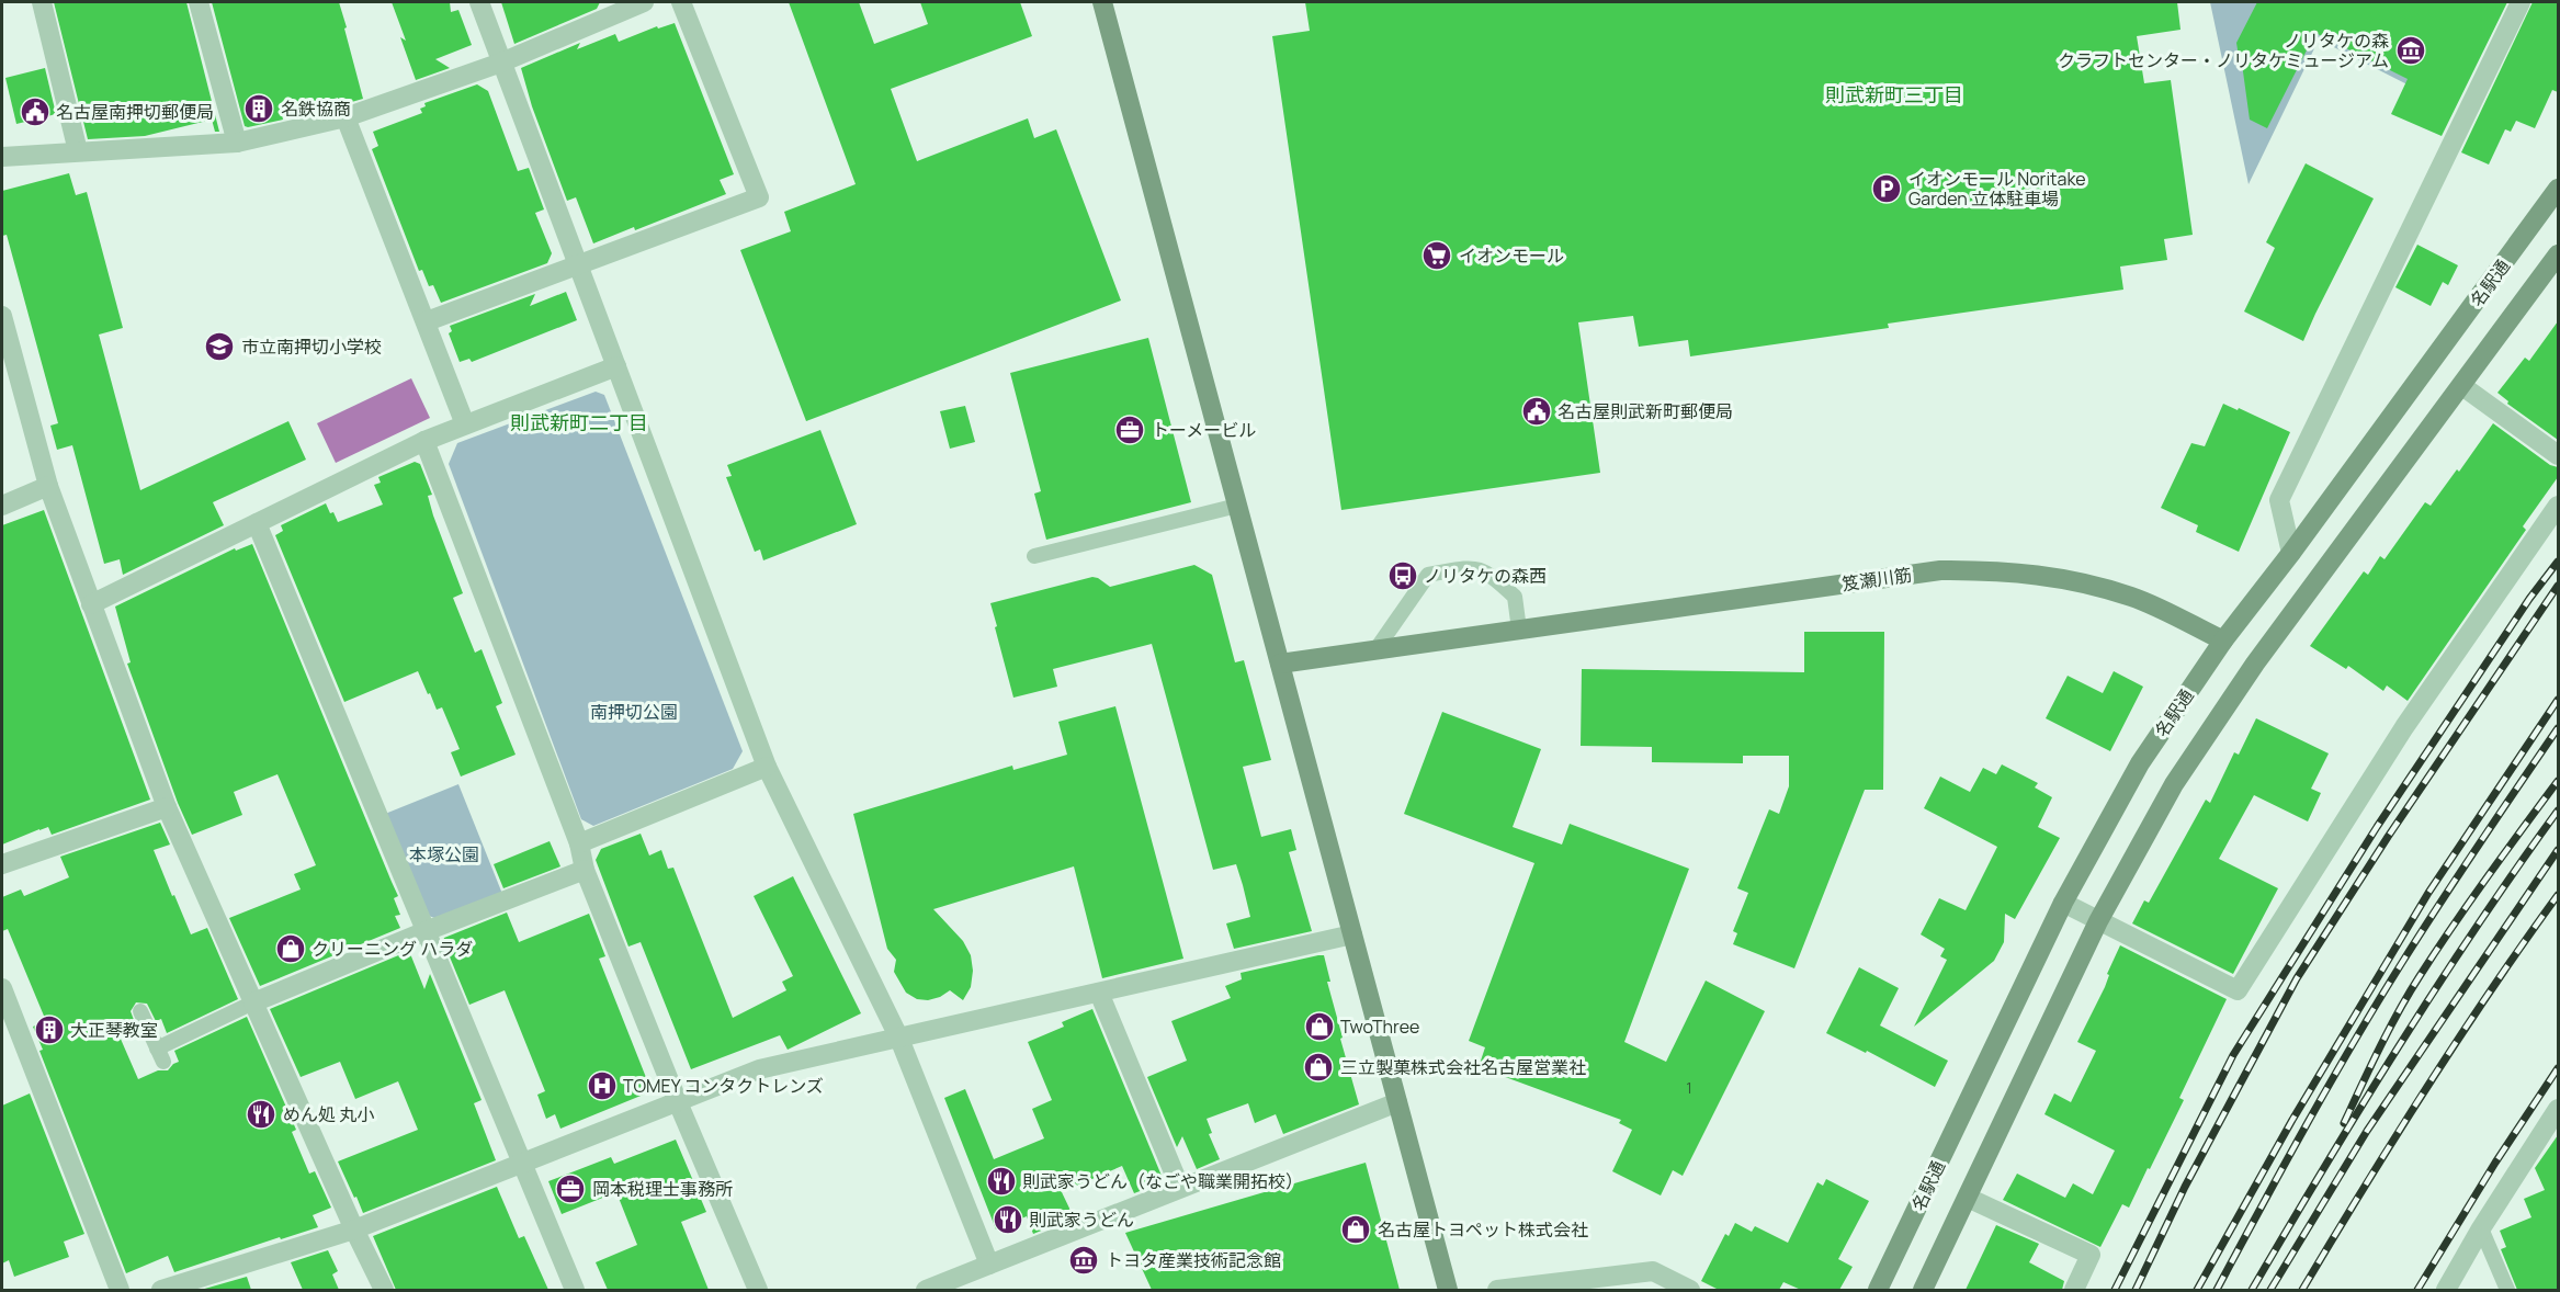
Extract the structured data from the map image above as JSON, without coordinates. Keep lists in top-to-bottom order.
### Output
{
  "streets": {
    "street": ["名駅通", "笈瀬川筋"]
  },
  "crossings": [
    ["名駅通", "笈瀬川筋"]
  ],
  "districts": ["則武新町三丁目", "則武新町二丁目"],
  "parks": ["南押切公園", "本塚公園"],
  "places": {
    "museum": ["ノリタケの森 クラフトセンター・ノリタケミュージアム", "トヨタ産業技術記念館"],
    "building": ["名鉄協商", "大正琴教室"],
    "public building": ["名古屋南押切郵便局", "名古屋則武新町郵便局"],
    "parking": ["イオンモール Noritake Garden 立体駐車場"],
    "supermarket": ["イオンモール"],
    "school or university": ["市立南押切小学校"],
    "office": ["トーメービル", "岡本税理士事務所"],
    "bus stop": ["ノリタケの森西"],
    "shop": [
      "クリーニング ハラダ",
      "TwoThree",
      "三立製菓株式会社名古屋営業社",
      "名古屋トヨペット株式会社"
    ],
    "hospital": ["TOMEY コンタクトレンズ"],
    "restaurant": ["めん処 丸小", "則武家うどん（なごや職業開拓校）", "則武家うどん"]
  },
  "house_numbers": ["1"]
}
